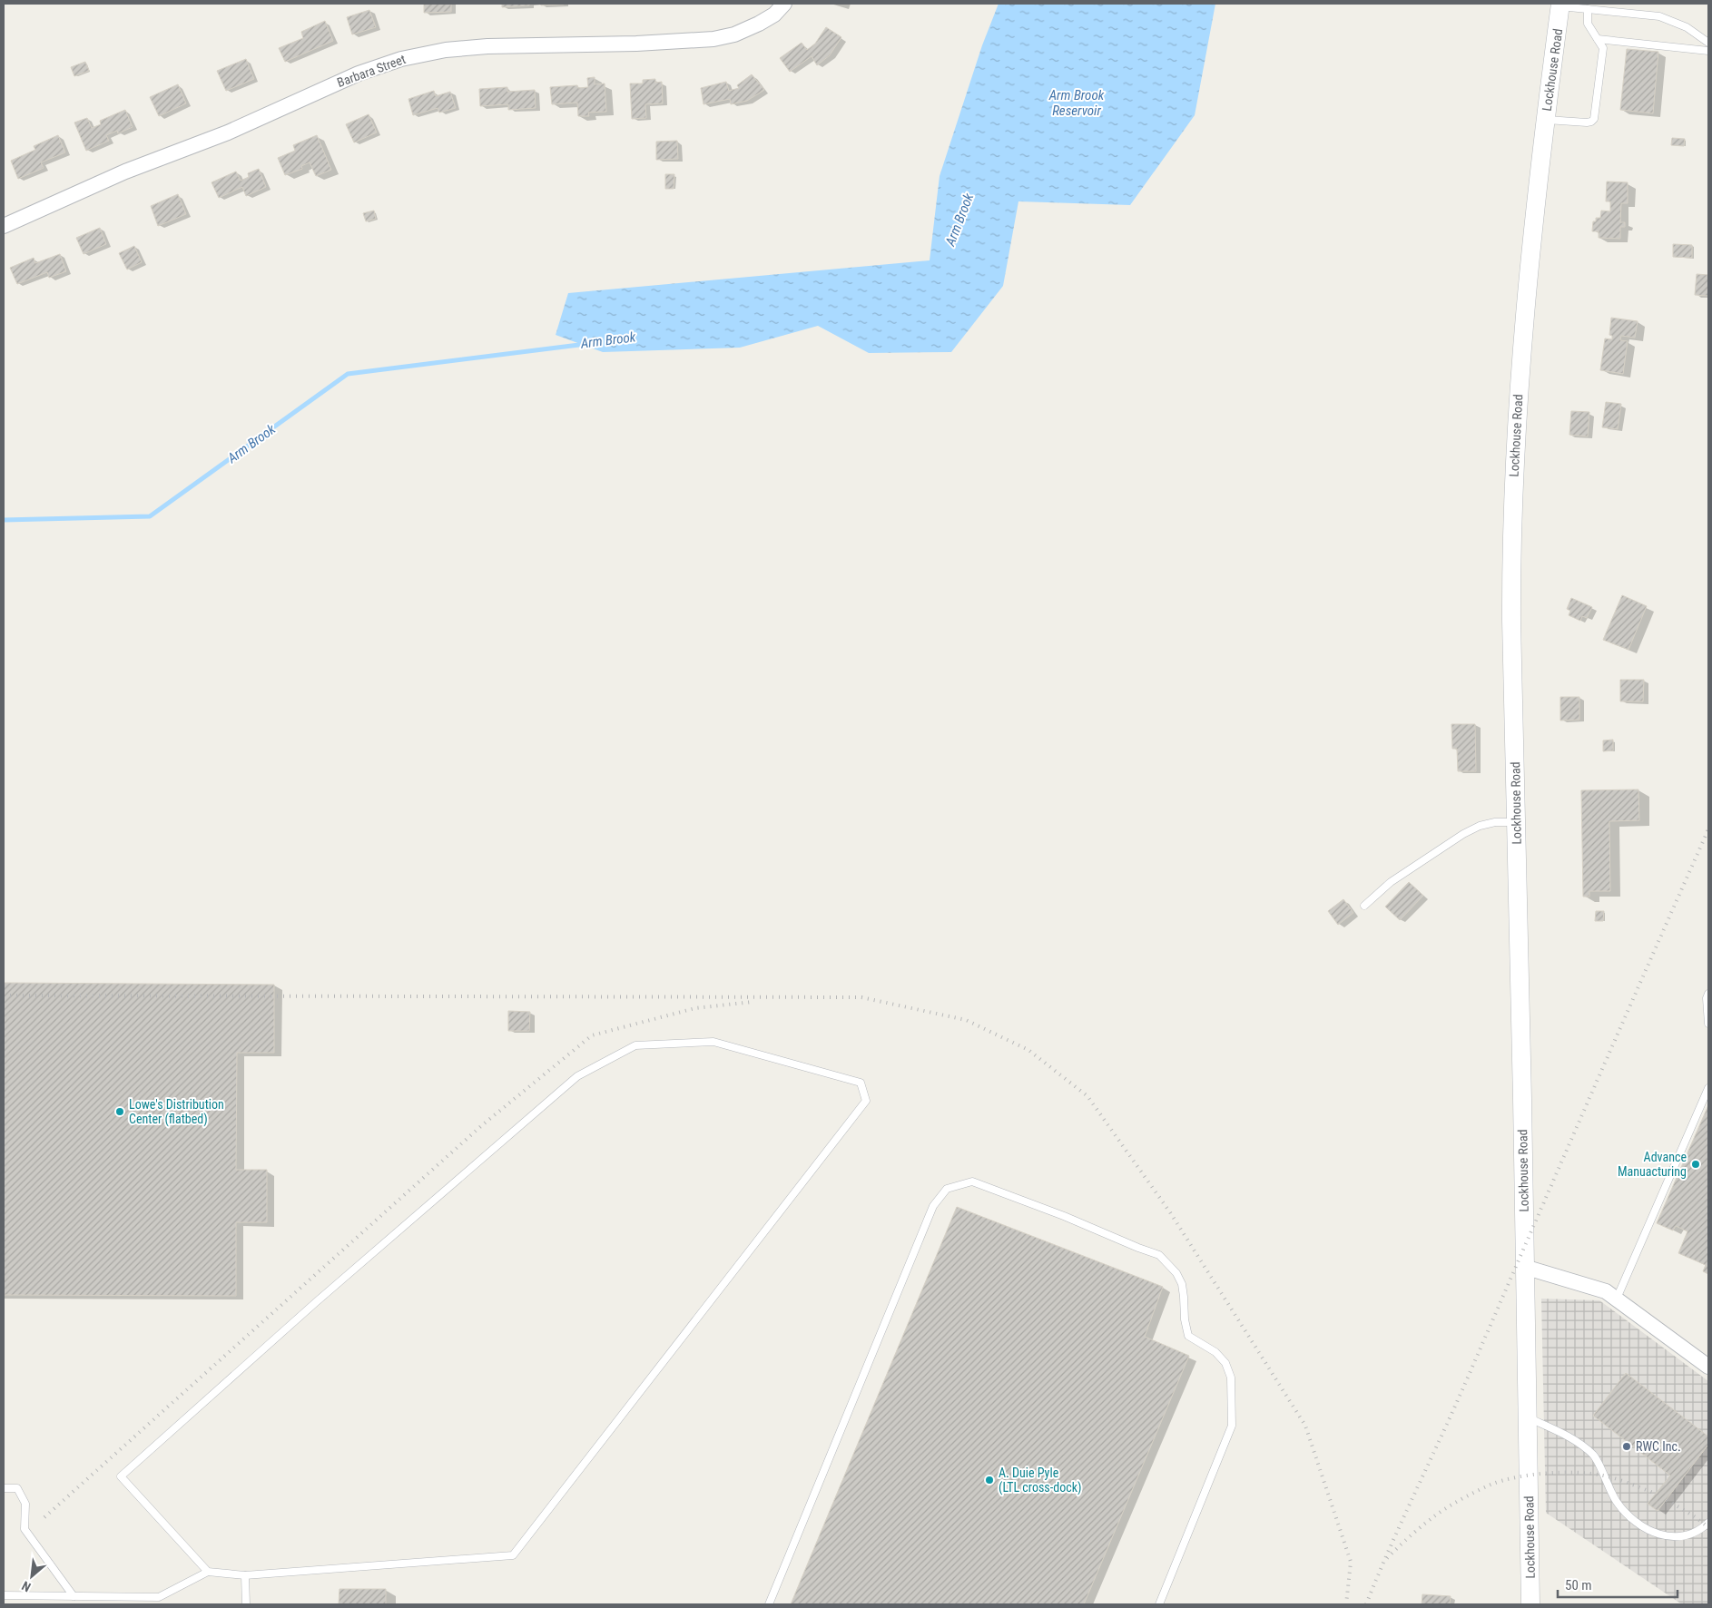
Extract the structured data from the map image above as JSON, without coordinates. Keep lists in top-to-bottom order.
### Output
{
  "streets": {
    "street": ["Lockhouse Road", "Barbara Street"]
  },
  "water": ["Arm Brook Reservoir", "Arm Brook"],
  "places": [
    "Lowe's Distribution Center (flatbed)",
    "Advance Manuacturing",
    "RWC Inc.",
    "A. Duie Pyle (LTL cross-dock)"
  ],
  "scale_bar": "50 m",
  "north": "bottom left"
}
